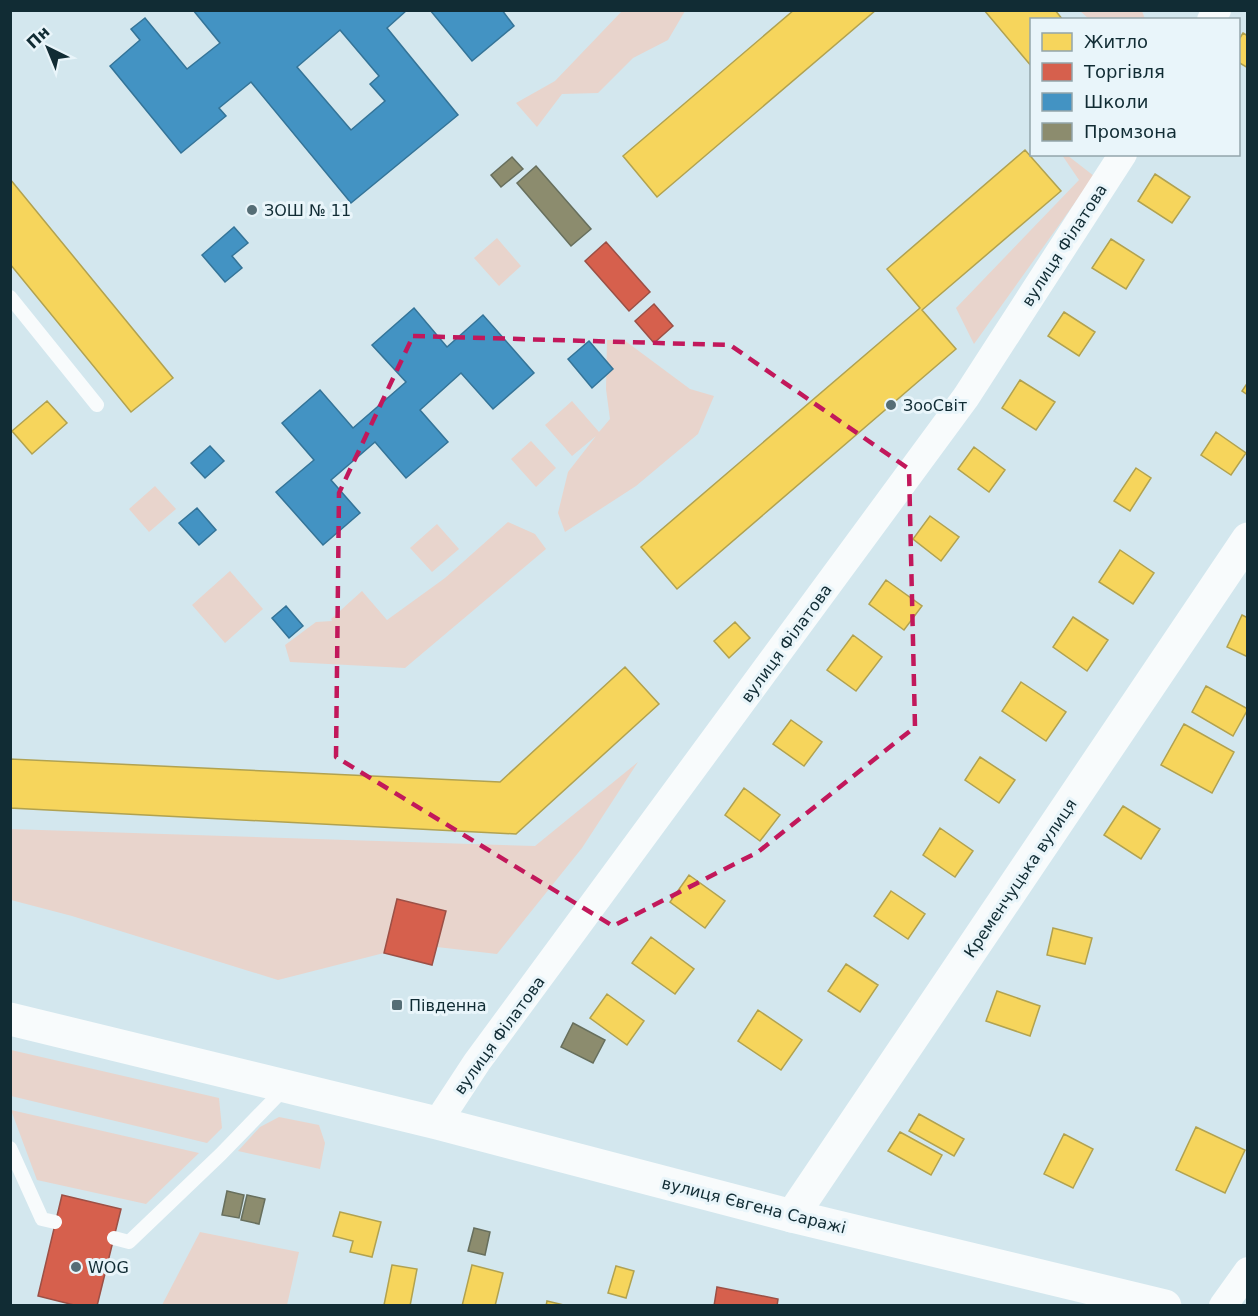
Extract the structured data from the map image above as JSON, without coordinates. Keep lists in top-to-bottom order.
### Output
{
  "streets": {
    "main road": ["Кременчуцька вулиця", "вулиця Євгена Саражі"],
    "street": ["вулиця Філатова"]
  },
  "crossings": [
    ["вулиця Філатова", "вулиця Євгена Саражі"],
    ["Кременчуцька вулиця", "вулиця Євгена Саражі"]
  ],
  "places": {
    "other": ["ЗОШ № 11", "ЗооСвiт", "WOG"],
    "transit": ["Південна"]
  },
  "legend": [
    "Житло",
    "Торгівля",
    "Школи",
    "Промзона"
  ],
  "north": "top left"
}
